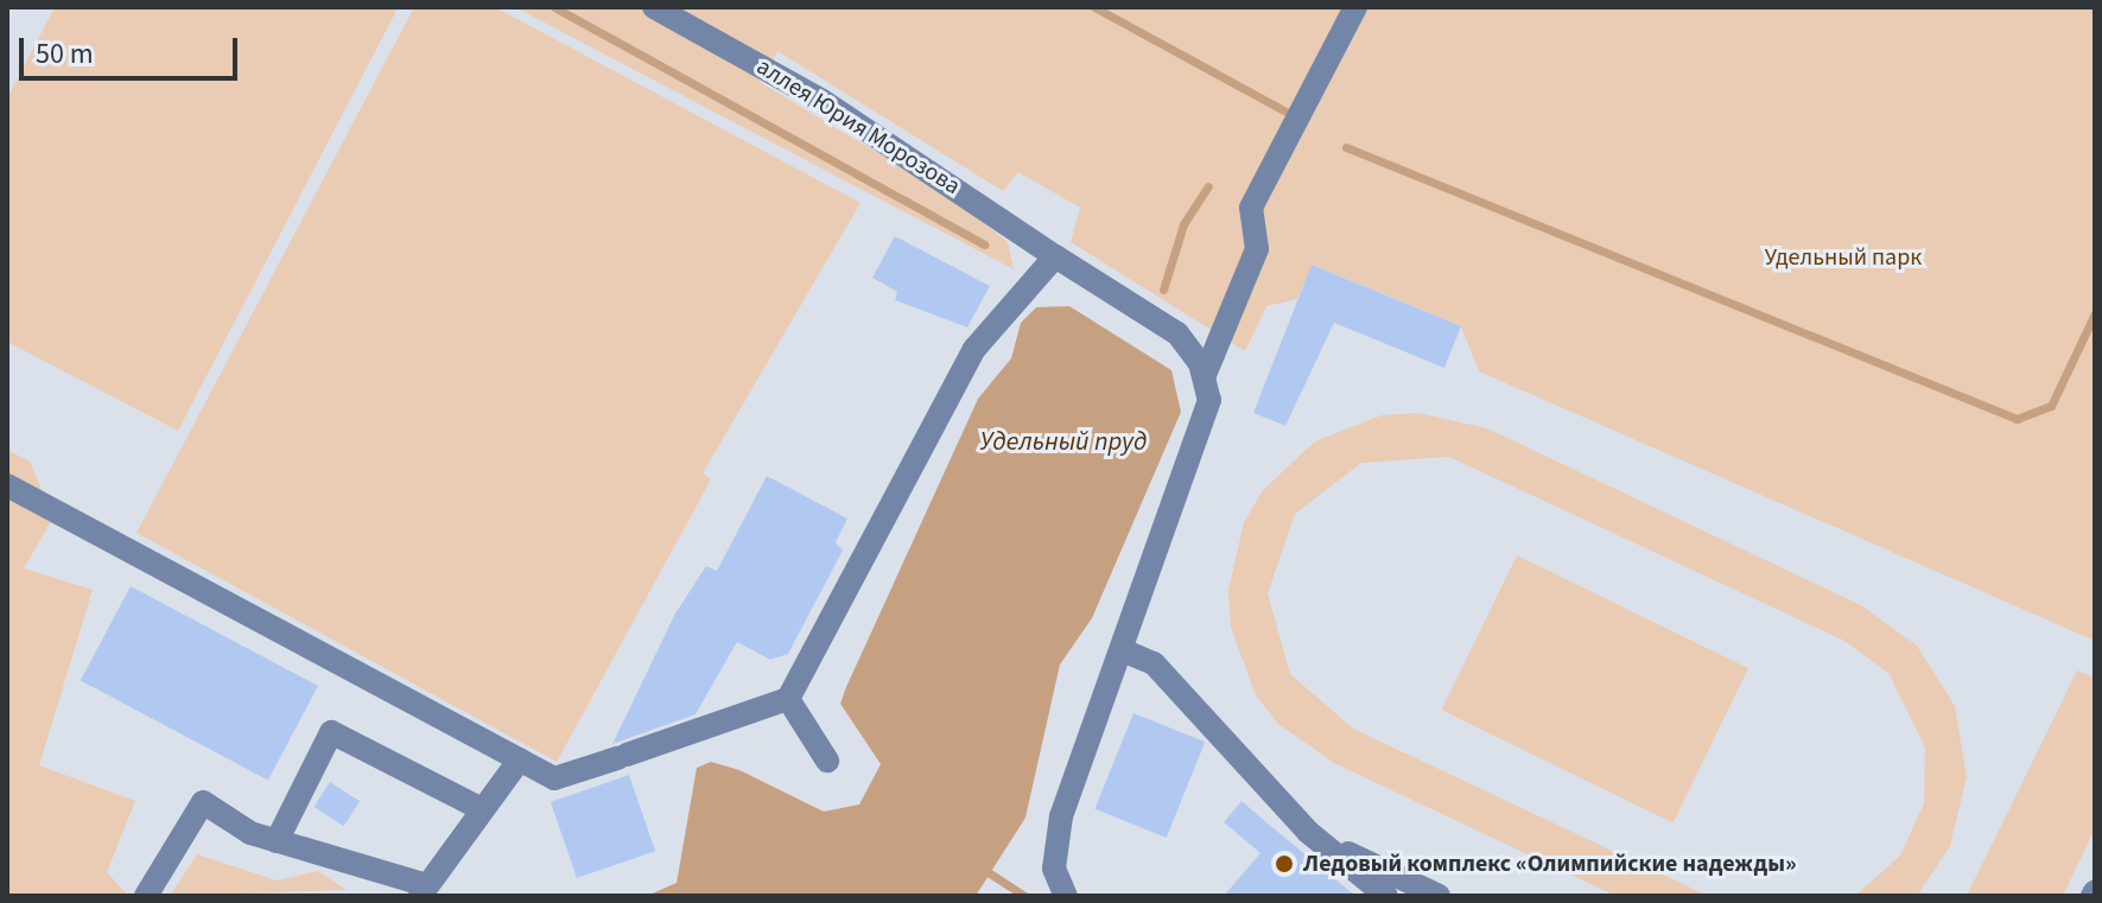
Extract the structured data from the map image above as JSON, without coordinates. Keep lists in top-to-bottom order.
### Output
{
  "streets": {
    "street": ["аллея Юрия Морозова"]
  },
  "water": ["Удельный пруд"],
  "parks": ["Удельный парк"],
  "places": ["Ледовый комплекс «Олимпийские надежды»"],
  "scale_bar": "50 m"
}
